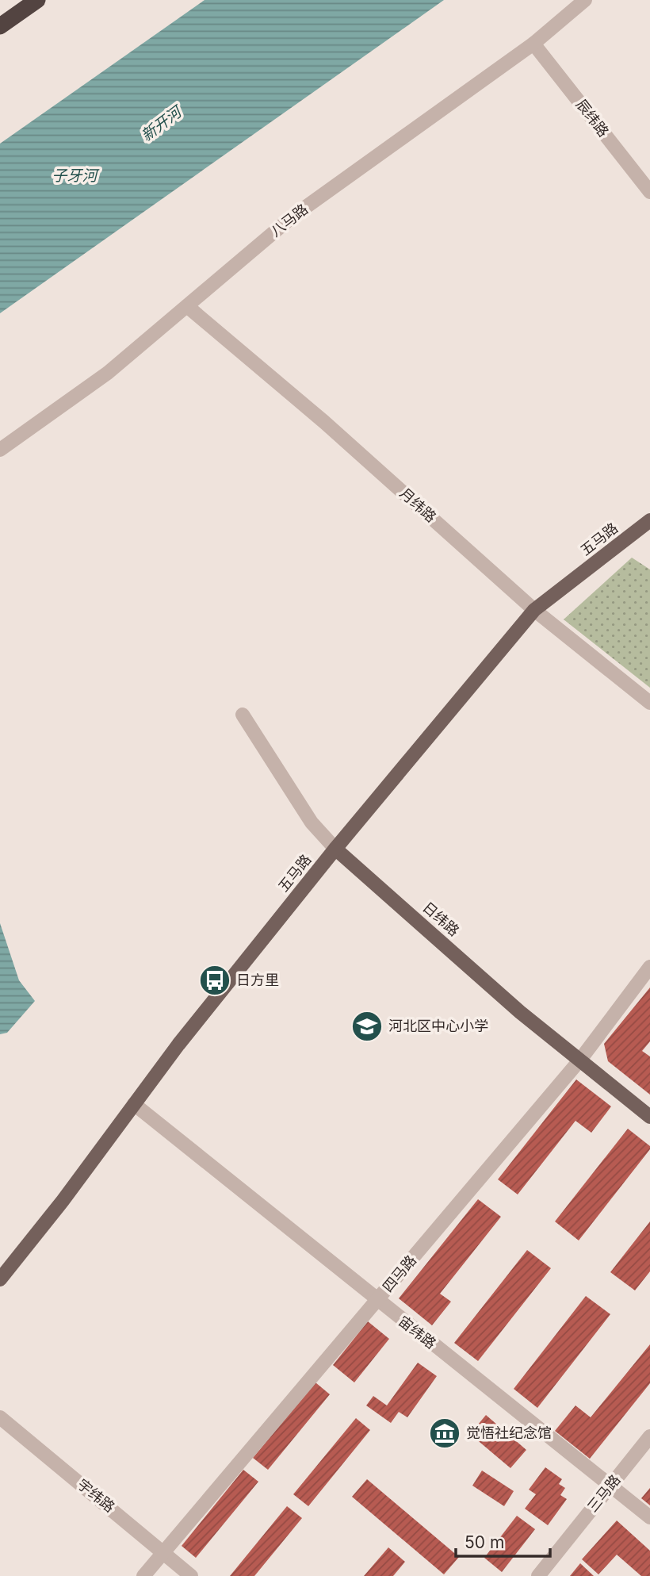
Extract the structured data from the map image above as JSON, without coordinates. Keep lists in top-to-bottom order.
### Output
{
  "streets": {
    "main road": ["五马路", "日纬路"],
    "street": [
      "辰纬路",
      "八马路",
      "月纬路",
      "四马路",
      "宙纬路",
      "三马路",
      "宇纬路"
    ]
  },
  "crossings": [
    ["辰纬路", "八马路"],
    ["八马路", "月纬路"],
    ["月纬路", "五马路"],
    ["五马路", "日纬路"],
    ["五马路", "宙纬路"],
    ["日纬路", "四马路"],
    ["四马路", "宙纬路"],
    ["四马路", "宇纬路"],
    ["宙纬路", "三马路"]
  ],
  "water": ["新开河", "子牙河"],
  "places": {
    "bus stop": ["日方里"],
    "school or university": ["河北区中心小学"],
    "museum": ["觉悟社纪念馆"]
  },
  "scale_bar": "50 m"
}
